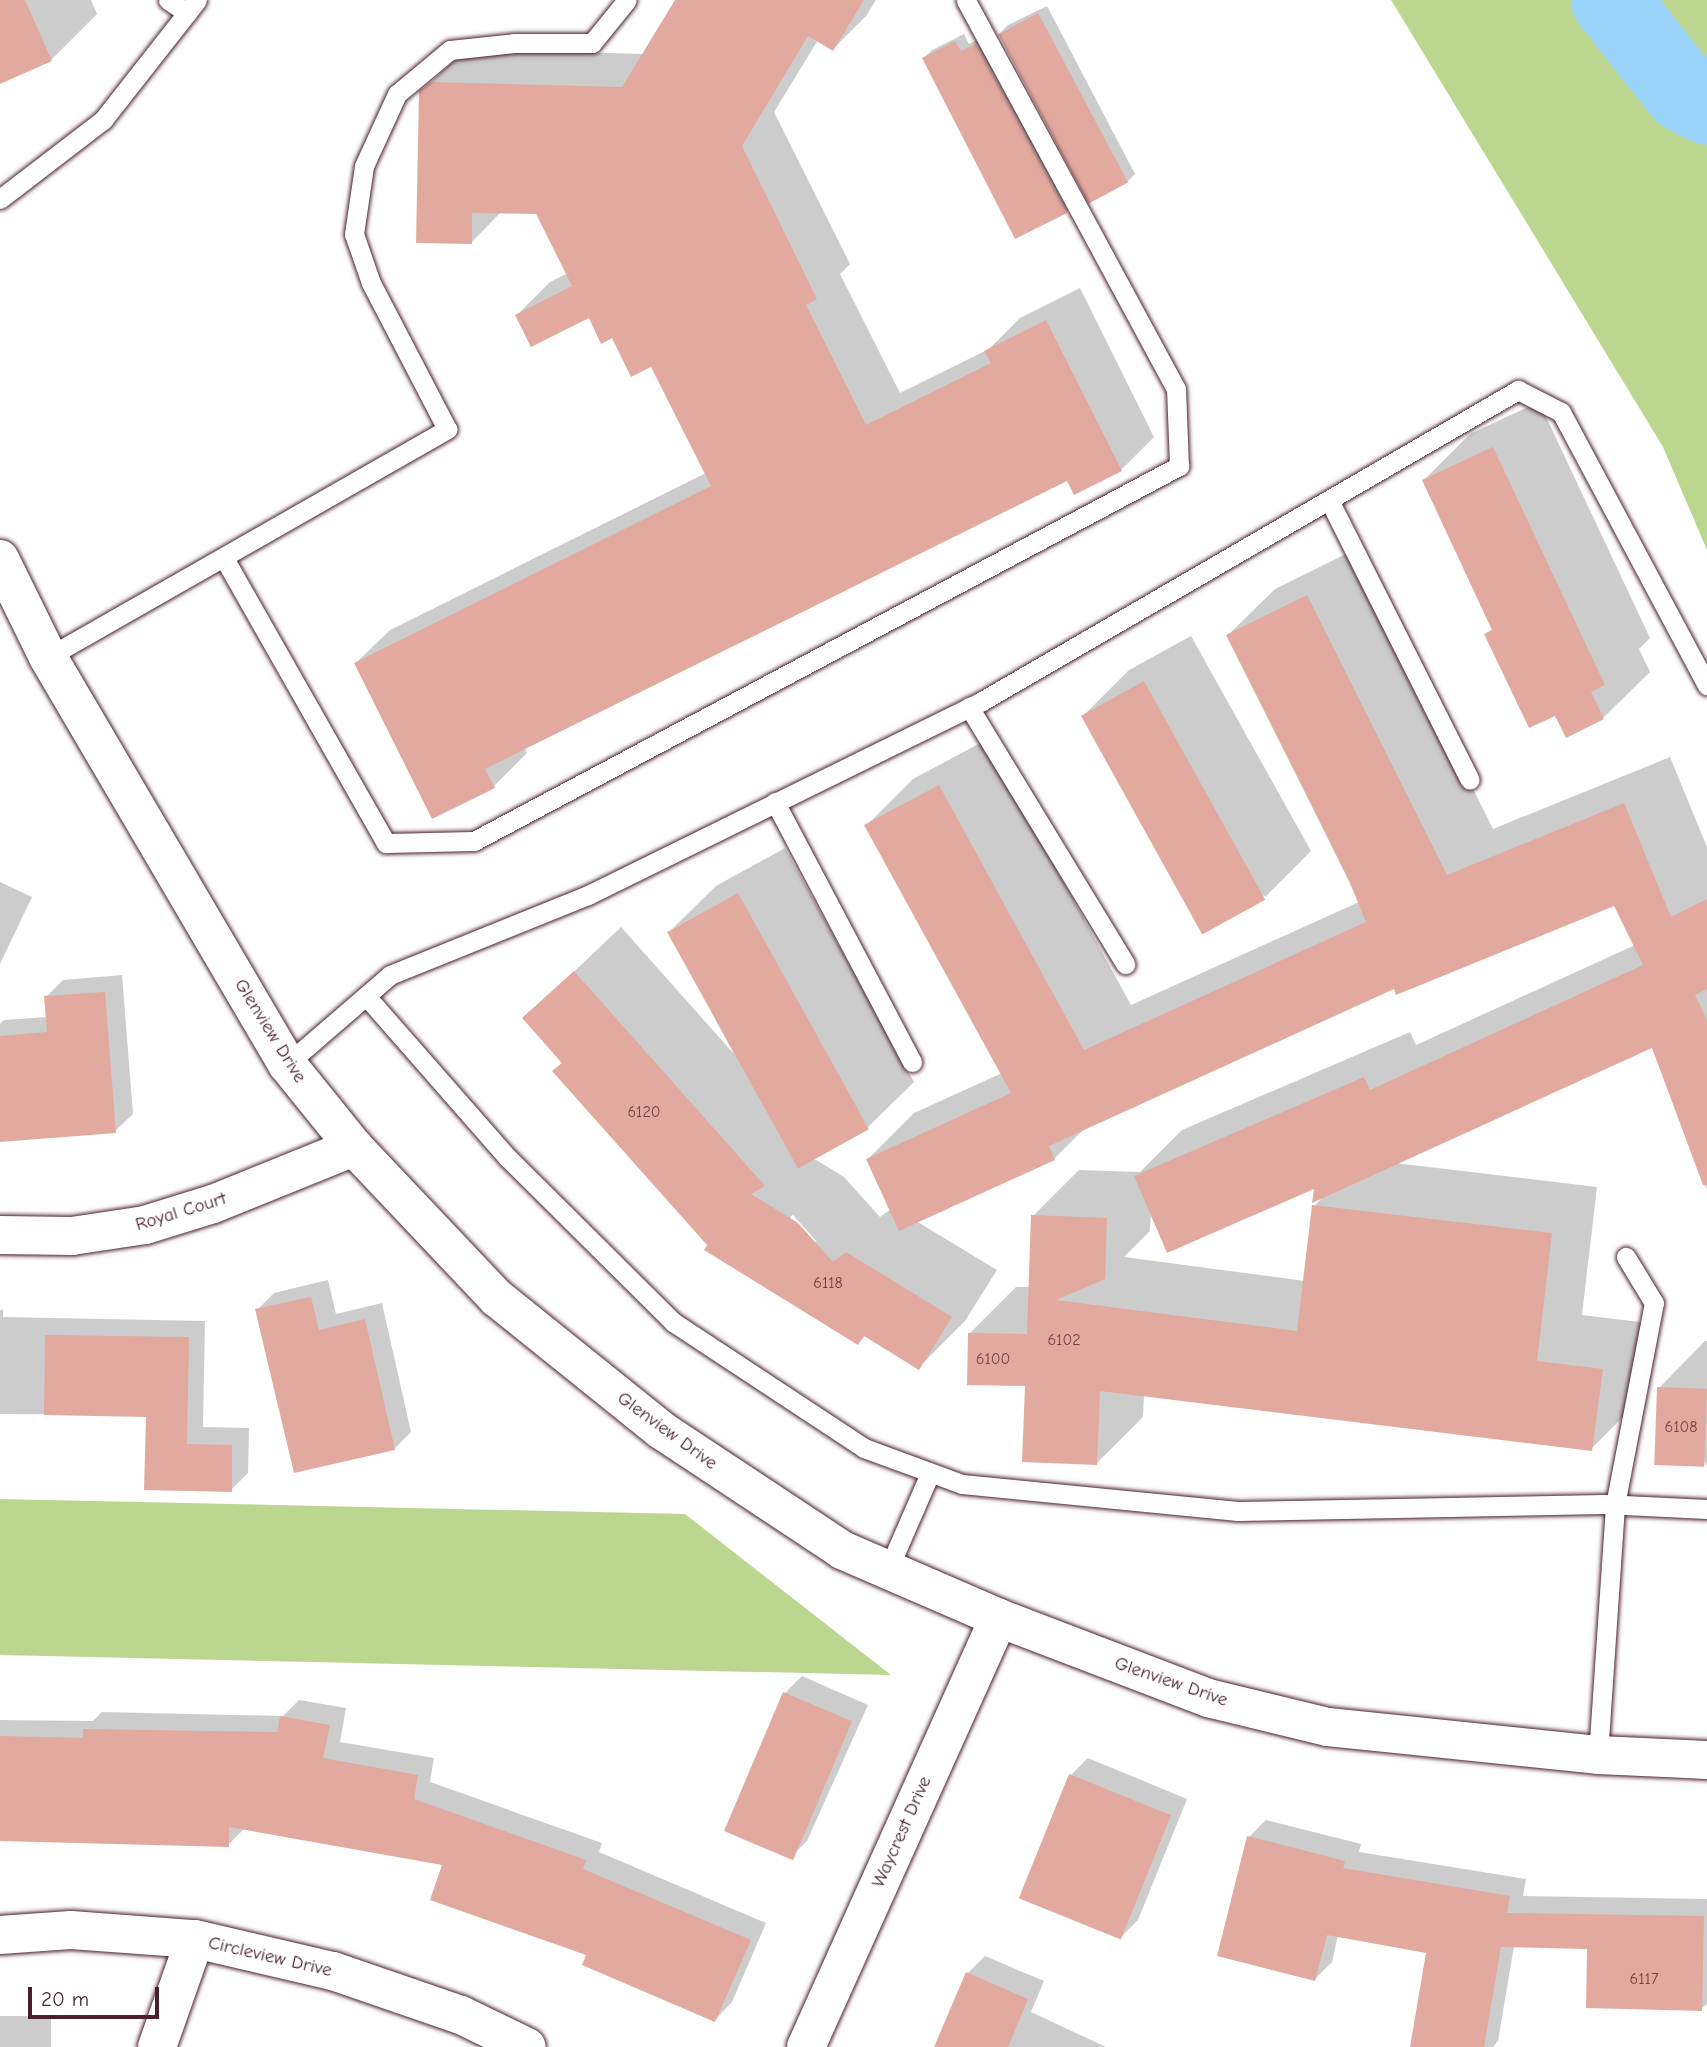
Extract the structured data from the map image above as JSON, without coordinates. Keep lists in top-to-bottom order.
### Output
{
  "streets": {
    "main road": [
      "Glenview Drive",
      "Royal Court",
      "Waycrest Drive",
      "Circleview Drive"
    ]
  },
  "crossings": [
    ["Glenview Drive", "Royal Court"],
    ["Glenview Drive", "Waycrest Drive"]
  ],
  "house_numbers": [
    "6120",
    "6118",
    "6102",
    "6100",
    "6108",
    "6117"
  ],
  "scale_bar": "20 m"
}
